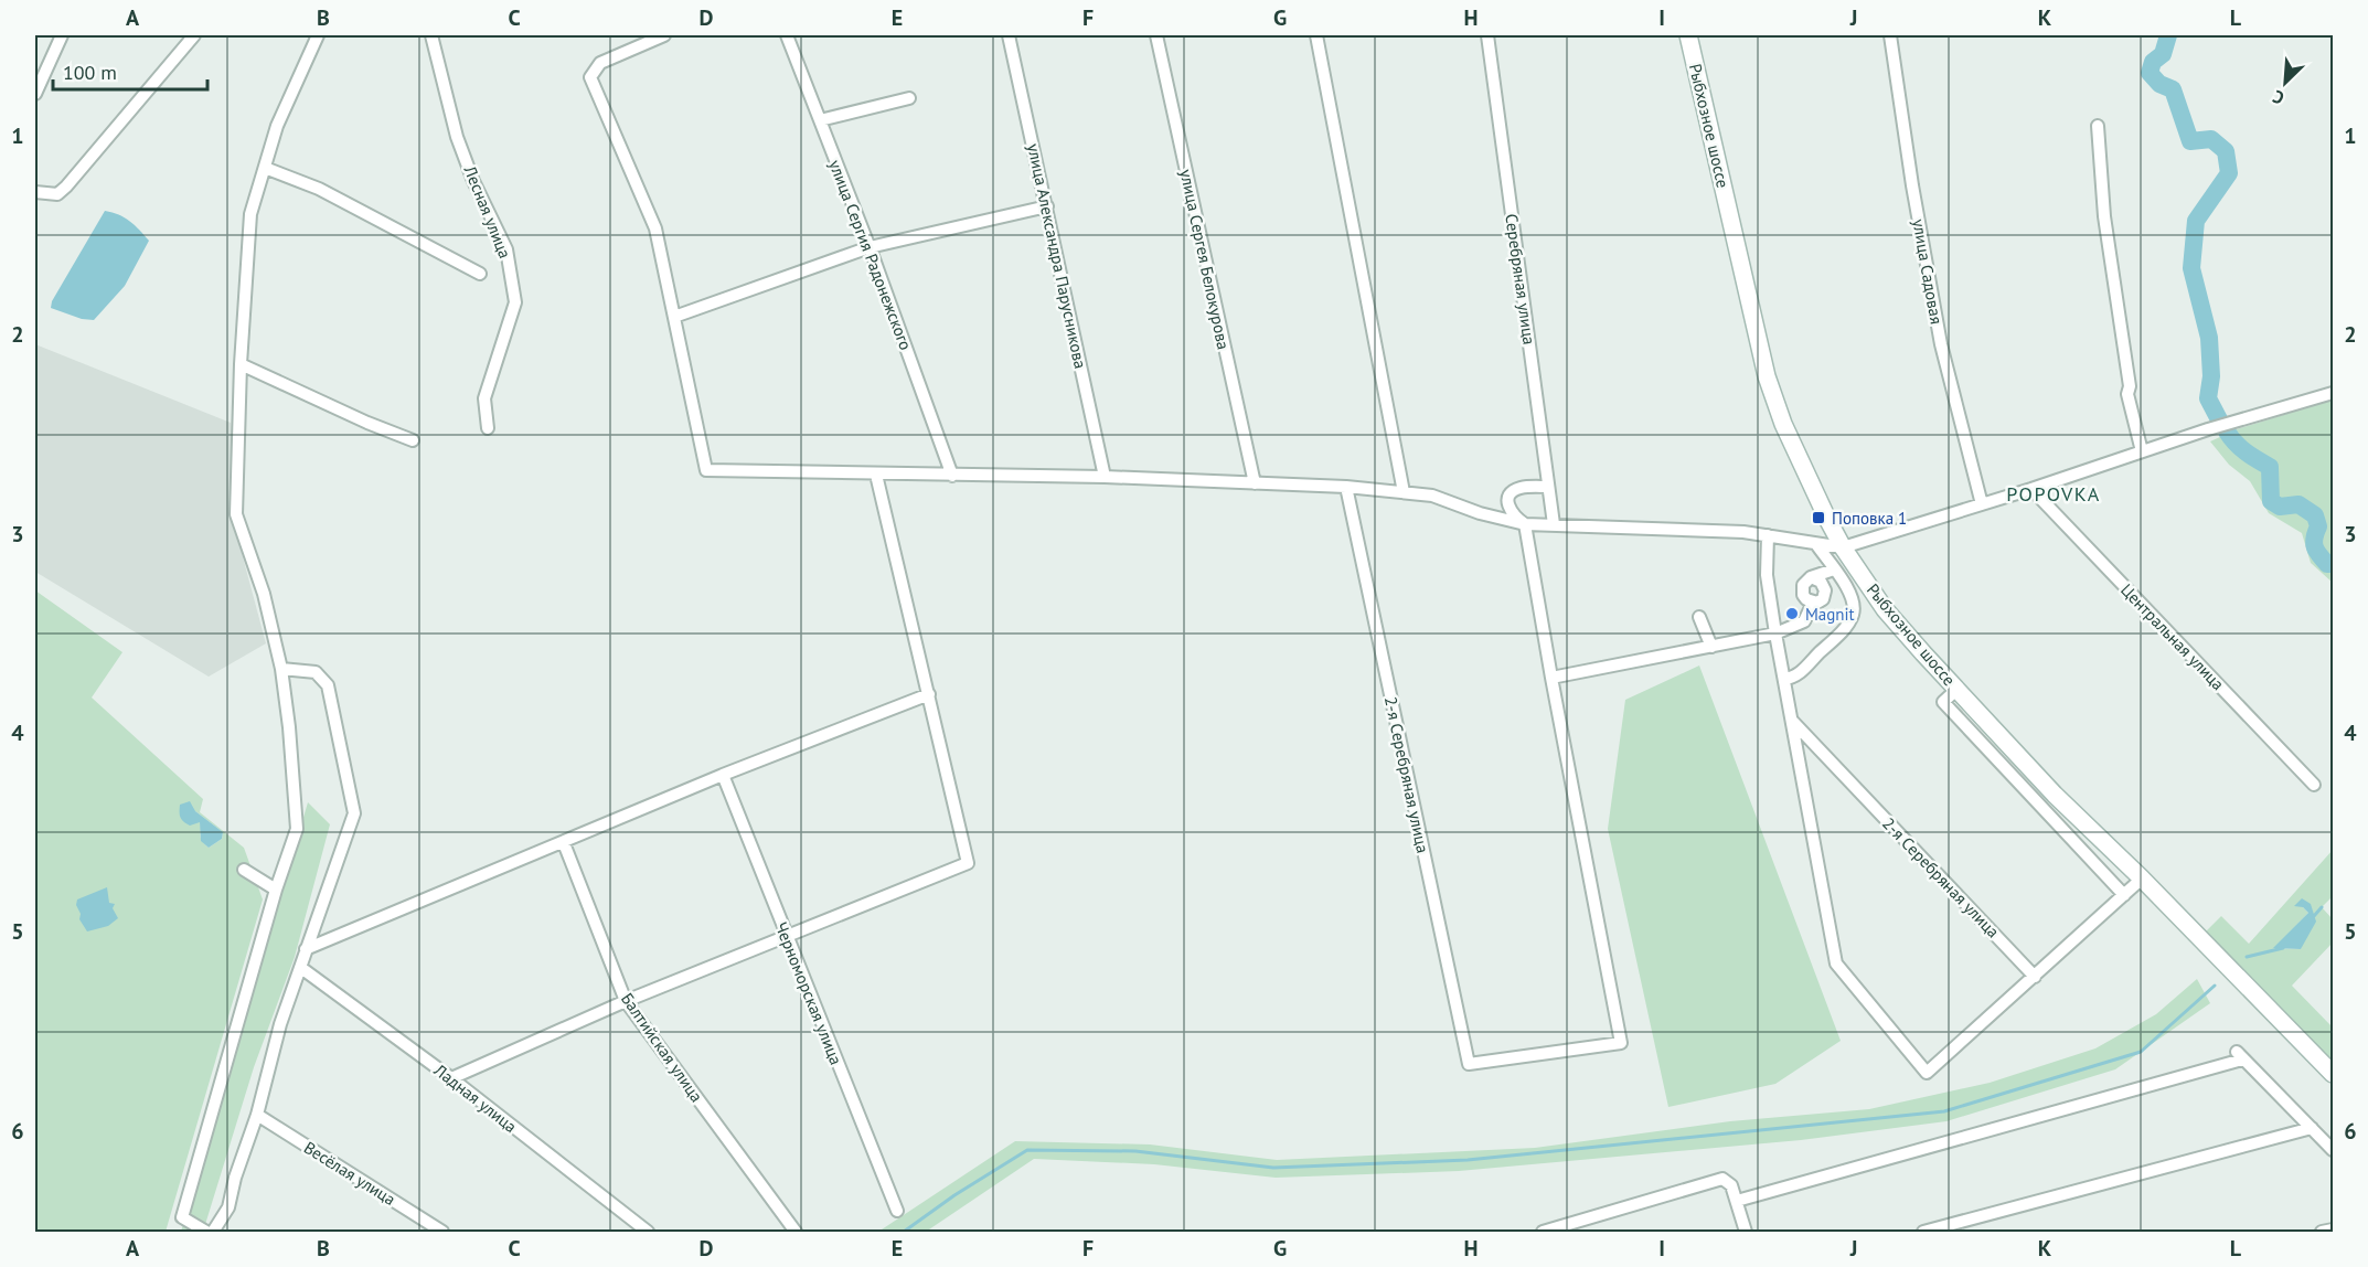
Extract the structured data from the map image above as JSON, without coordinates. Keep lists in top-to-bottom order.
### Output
{
  "streets": {
    "street": [
      "Рыбхозное шоссе",
      "Лесная улица",
      "улица Сергия Радонежского",
      "улица Александра Парусникова",
      "улица Сергея Белокурова",
      "улица Садовая",
      "Серебряная улица",
      "Центральная улица",
      "2-я Серебряная улица",
      "Черноморская улица",
      "Балтийская улица",
      "Ладная улица",
      "Весёлая улица"
    ]
  },
  "districts": ["POPOVKA"],
  "places": {
    "transit": ["Поповка 1"],
    "other": ["Magnit"]
  },
  "scale_bar": "100 m",
  "north": "bottom left",
  "grid": {
    "columns": [
      "A",
      "B",
      "C",
      "D",
      "E",
      "F",
      "G",
      "H",
      "I",
      "J",
      "K",
      "L"
    ],
    "rows": [
      "1",
      "2",
      "3",
      "4",
      "5",
      "6"
    ]
  }
}
